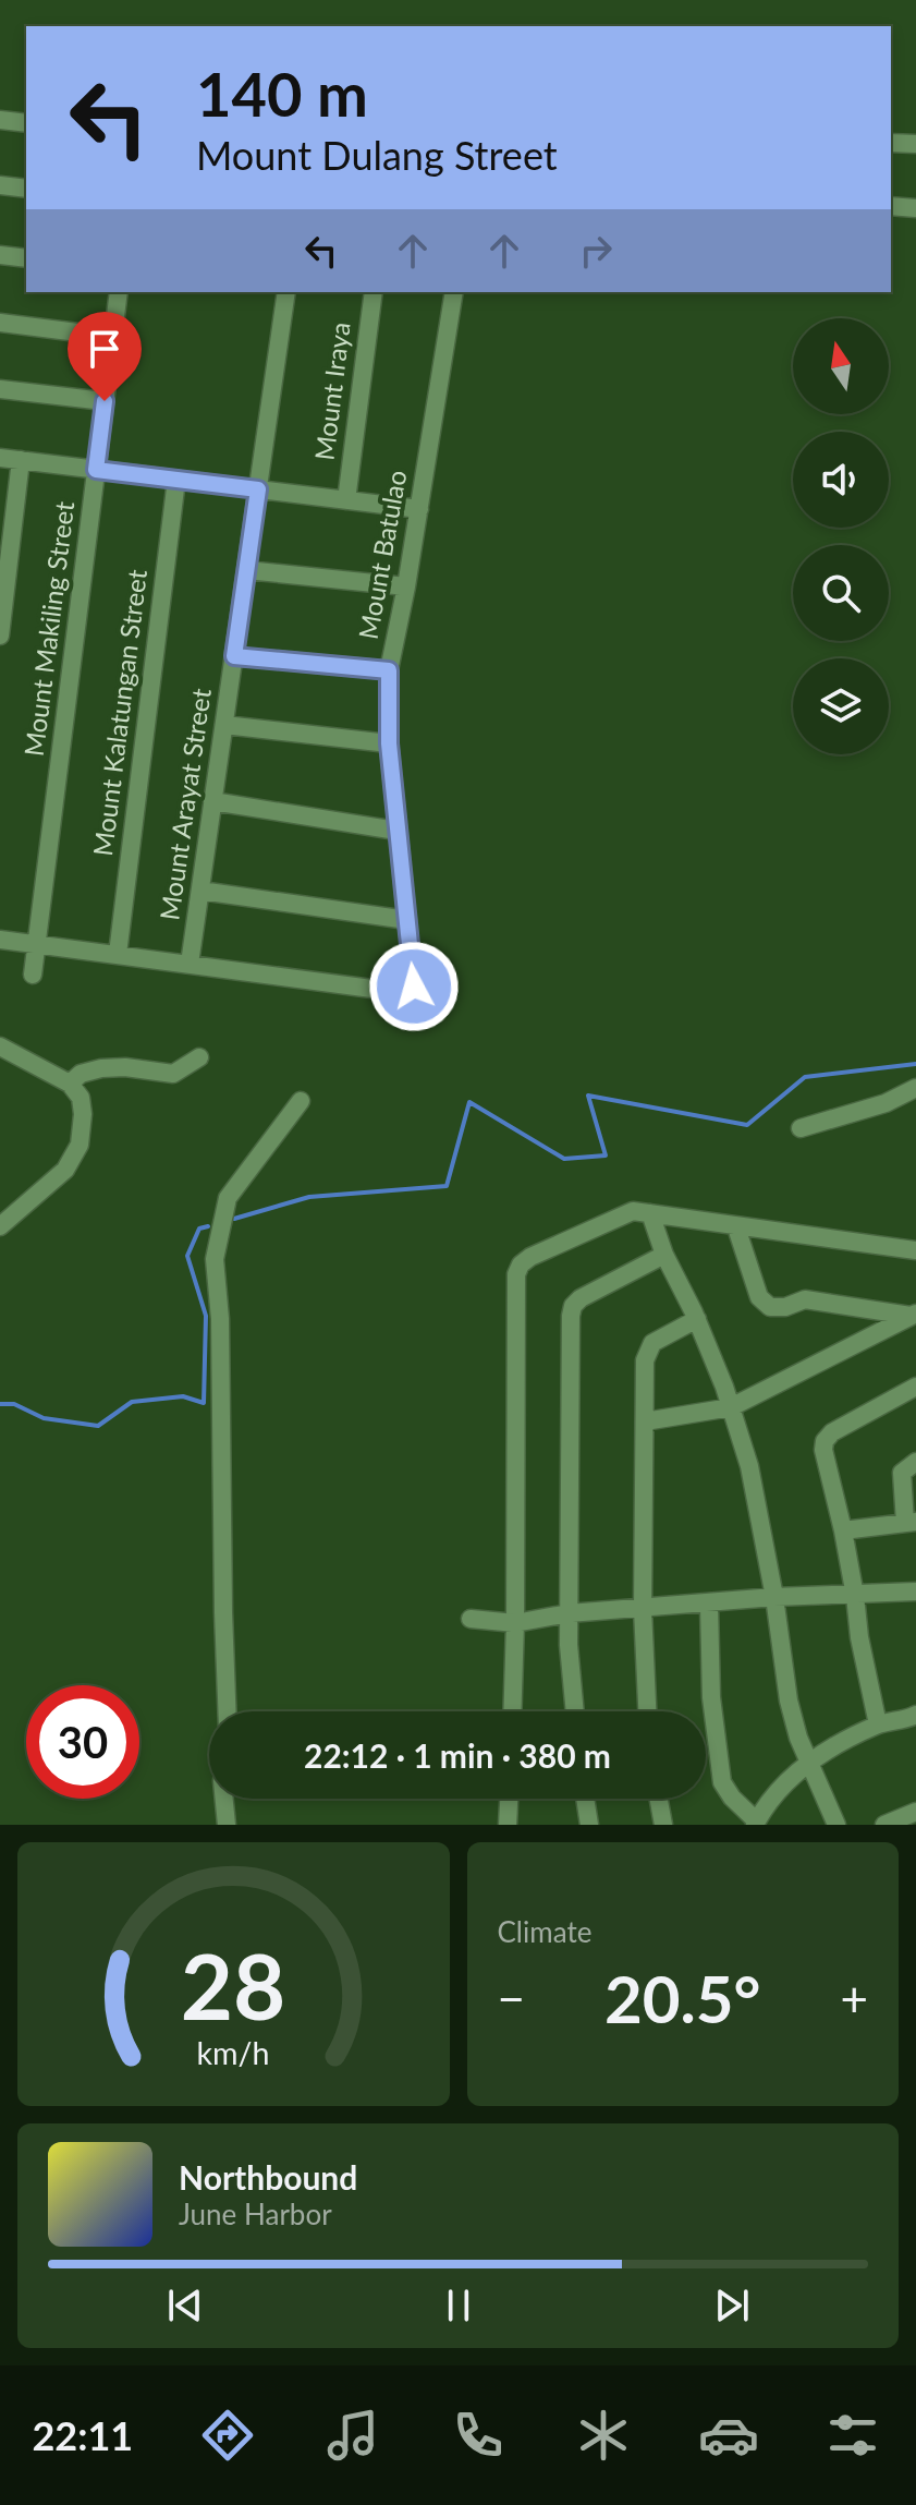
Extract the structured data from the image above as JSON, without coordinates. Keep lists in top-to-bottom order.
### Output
{
  "streets": {
    "street": [
      "Mount Iraya",
      "Mount Batulao",
      "Mount Makiling Street",
      "Mount Kalatungan Street",
      "Mount Arayat Street"
    ]
  },
  "crossings": [
    ["Mount Batulao", "Mount Arayat Street"]
  ],
  "north": "top",
  "page": {
    "turn": ["140 m", "Mount Dulang Street"],
    "limit": "30",
    "trip": "22:12 · 1 min · 380 m",
    "tile": "Climate",
    "heat": ["−", "20.5°", "+"],
    "song": ["Northbound", "June Harbor"],
    "tabs": "22:11",
    "gauge": ["28", "km/h"]
  }
}
